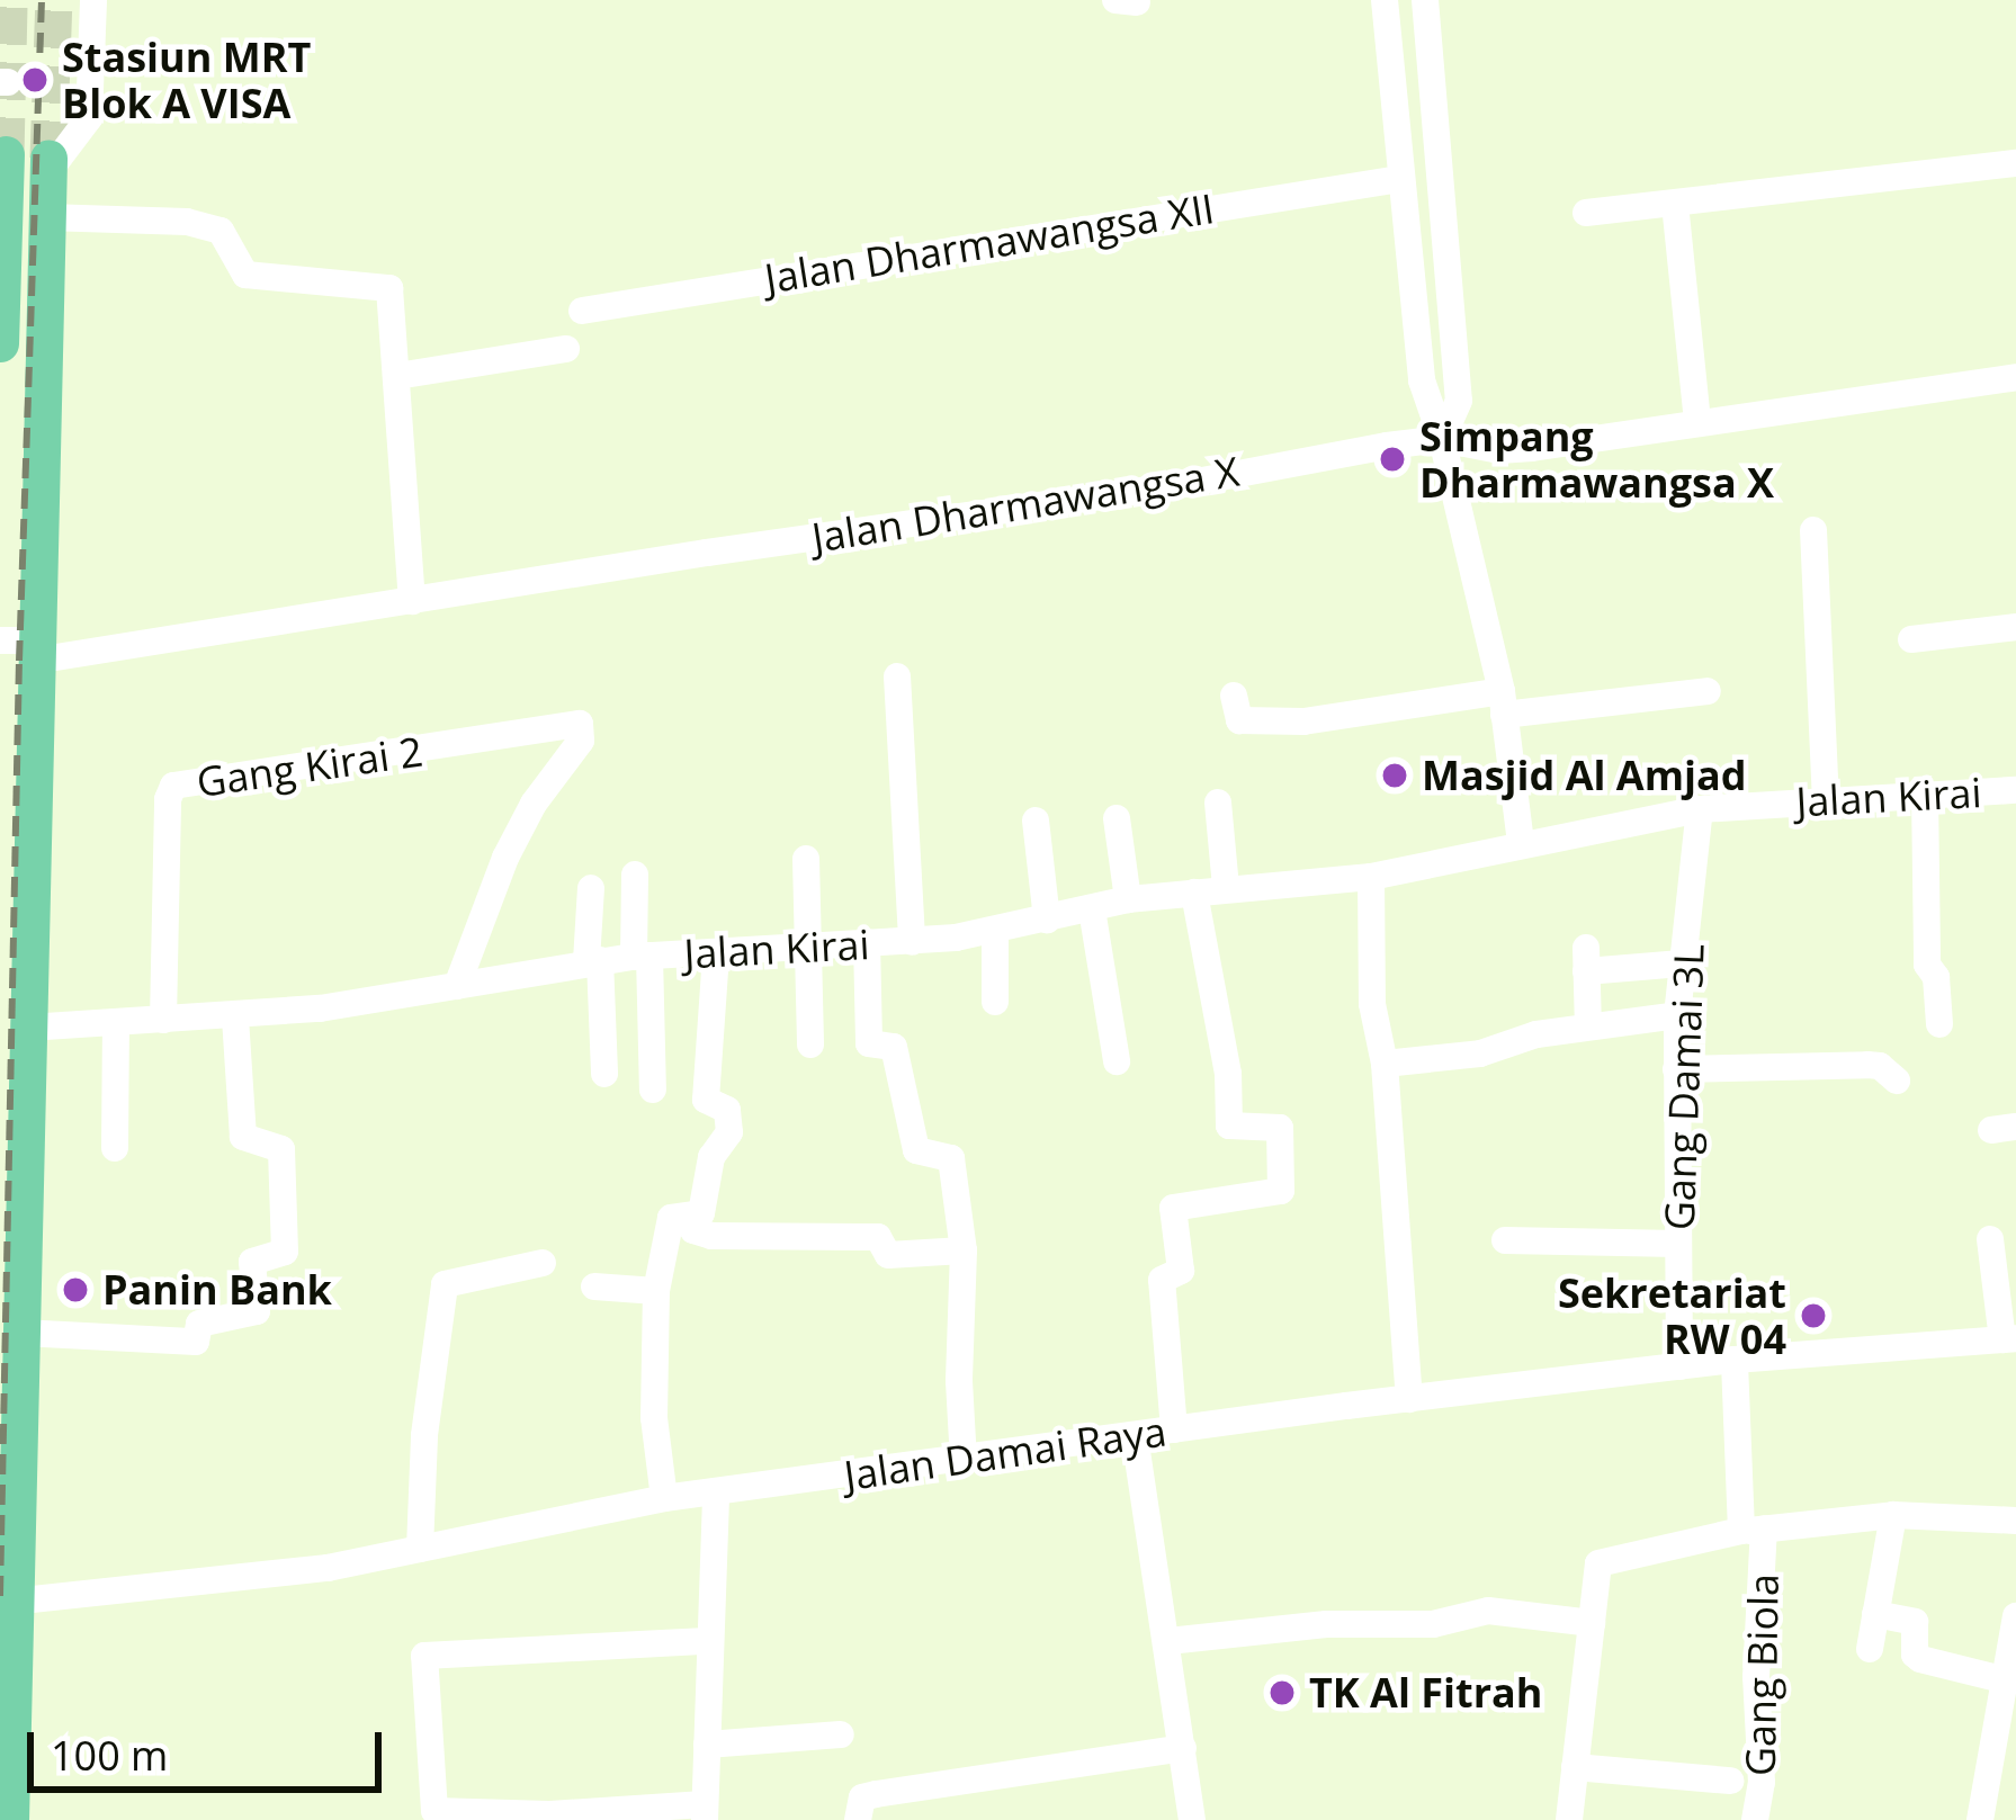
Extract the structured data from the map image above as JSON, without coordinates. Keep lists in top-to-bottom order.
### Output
{
  "streets": {
    "street": [
      "Jalan Dharmawangsa XII",
      "Jalan Dharmawangsa X",
      "Gang Kirai 2",
      "Jalan Kirai",
      "Gang Damai 3L",
      "Jalan Damai Raya",
      "Gang Biola"
    ]
  },
  "crossings": [
    ["Gang Kirai 2", "Jalan Kirai"],
    ["Jalan Kirai", "Gang Damai 3L"],
    ["Gang Damai 3L", "Jalan Damai Raya"],
    ["Jalan Damai Raya", "Gang Biola"]
  ],
  "places": [
    "Stasiun MRT Blok A VISA",
    "Simpang Dharmawangsa X",
    "Masjid Al Amjad",
    "Panin Bank",
    "Sekretariat RW 04",
    "TK Al Fitrah"
  ],
  "scale_bar": "100 m"
}
